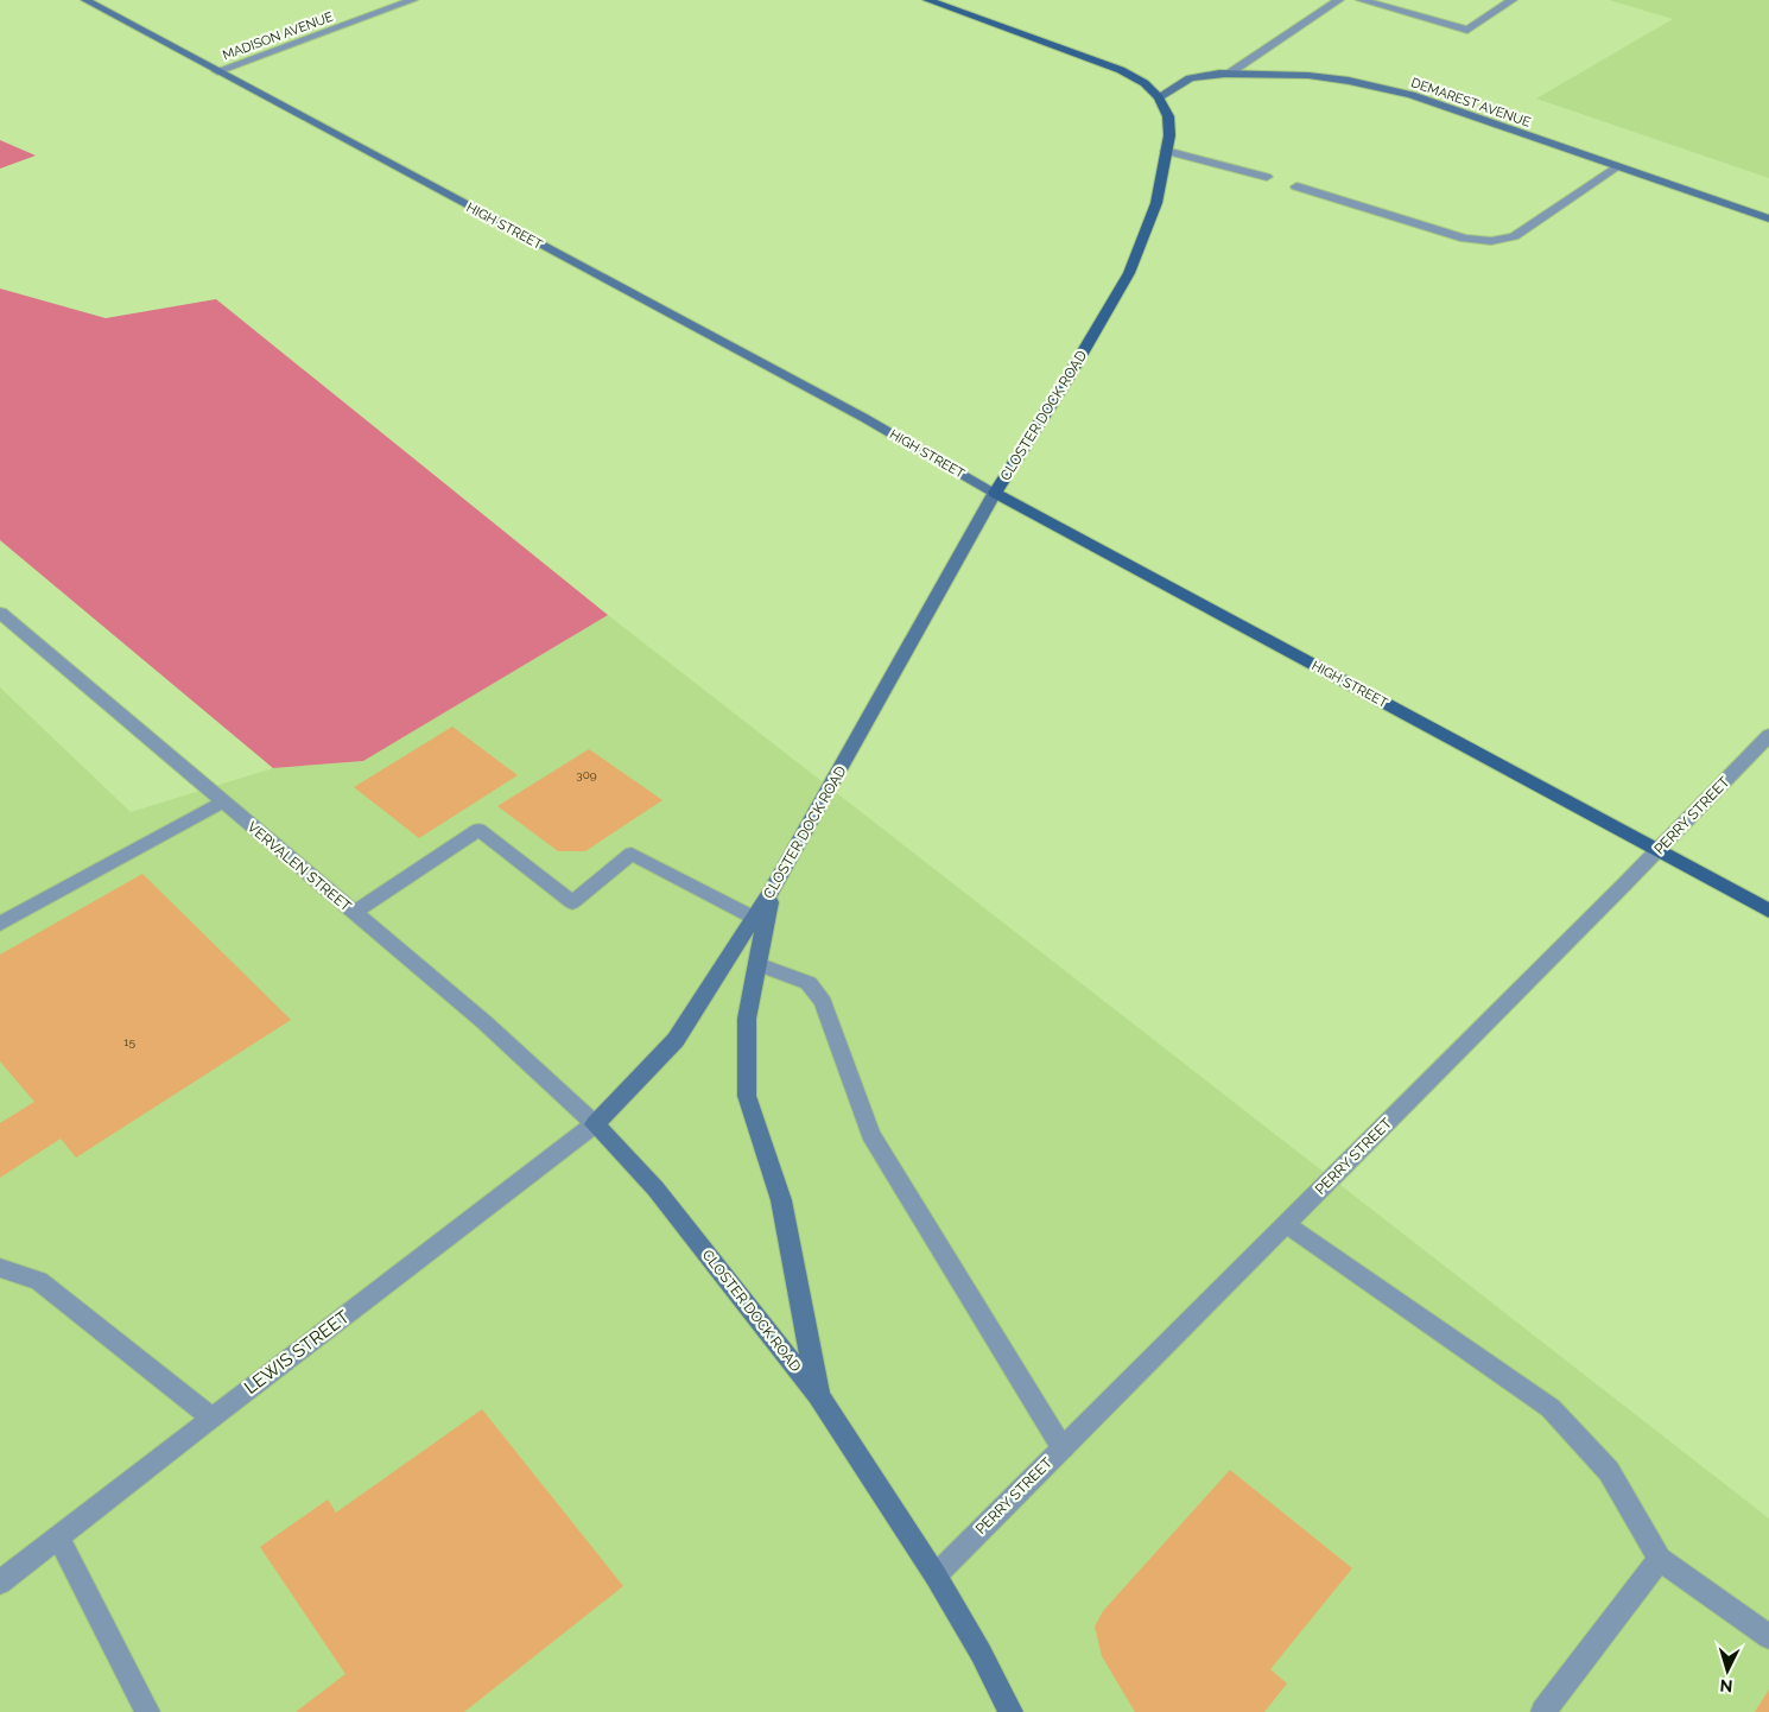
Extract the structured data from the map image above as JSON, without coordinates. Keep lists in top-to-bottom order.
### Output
{
  "streets": {
    "main road": ["HIGH STREET", "CLOSTER DOCK ROAD"],
    "street": [
      "MADISON AVENUE",
      "DEMAREST AVENUE",
      "PERRY STREET",
      "VERVALEN STREET",
      "LEWIS STREET"
    ]
  },
  "crossings": [
    ["MADISON AVENUE", "HIGH STREET"],
    ["DEMAREST AVENUE", "CLOSTER DOCK ROAD"],
    ["HIGH STREET", "CLOSTER DOCK ROAD"],
    ["HIGH STREET", "PERRY STREET"],
    ["CLOSTER DOCK ROAD", "PERRY STREET"],
    ["CLOSTER DOCK ROAD", "VERVALEN STREET"],
    ["CLOSTER DOCK ROAD", "LEWIS STREET"],
    ["VERVALEN STREET", "LEWIS STREET"]
  ],
  "house_numbers": ["309", "15"],
  "north": "bottom"
}
